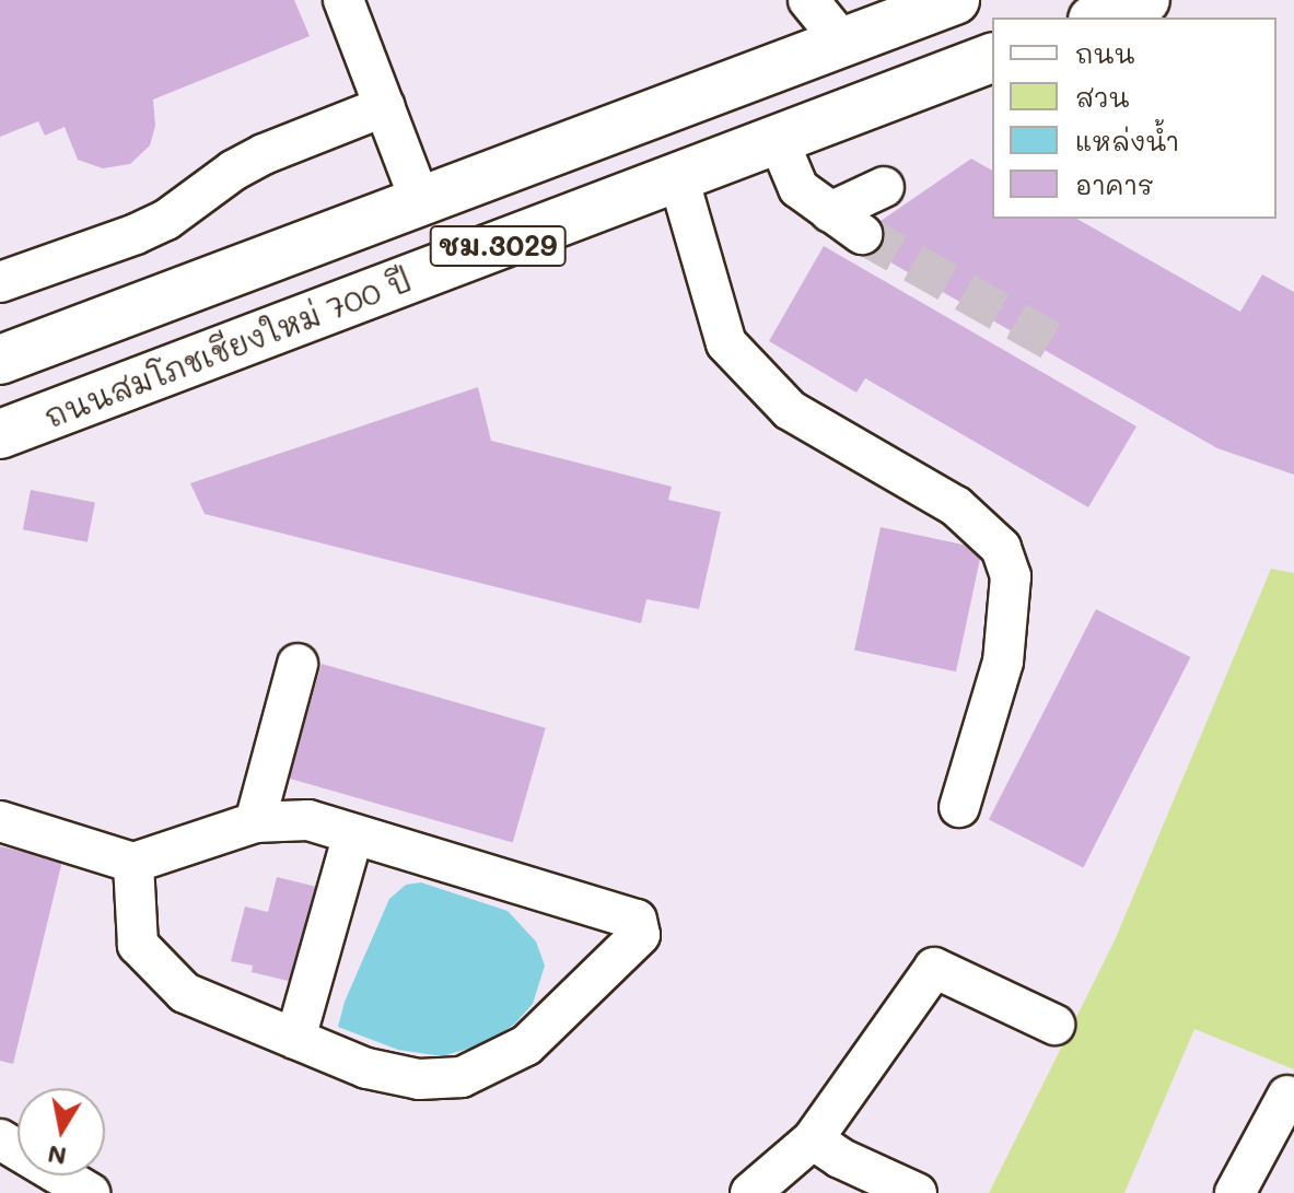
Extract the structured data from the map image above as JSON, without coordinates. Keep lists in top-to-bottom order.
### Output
{
  "streets": {
    "main road": ["ชม.3029", "ถนนสมโภชเชียงใหม่ 700 ปี"]
  },
  "legend": [
    "ถนน",
    "สวน",
    "แหล่งน้ำ",
    "อาคาร"
  ],
  "north": "bottom"
}
